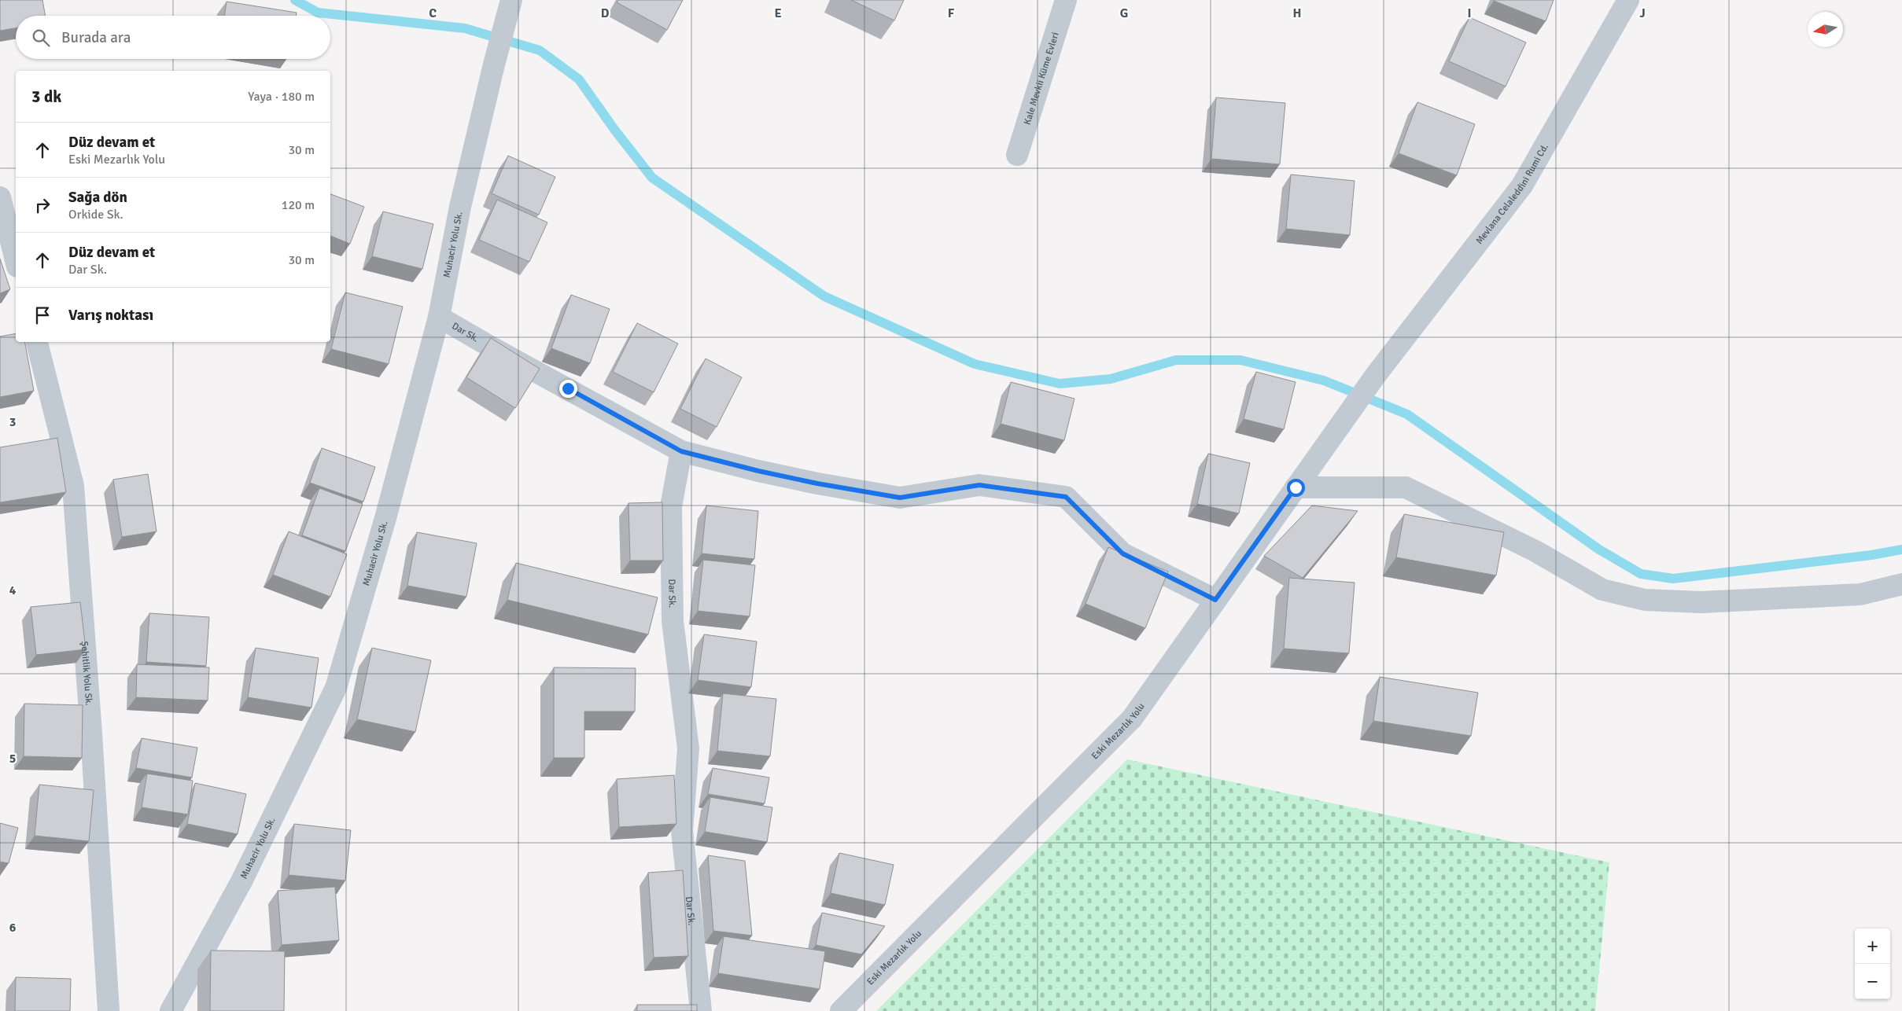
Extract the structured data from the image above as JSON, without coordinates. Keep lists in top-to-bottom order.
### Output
{
  "streets": {
    "street": [
      "Kale Mevkii Küme Evleri",
      "Mevlana Celaleddini Rumi Cd.",
      "Muhacir Yolu Sk.",
      "Dar Sk.",
      "Şehitlik Yolu Sk.",
      "Eski Mezarlık Yolu"
    ]
  },
  "crossings": [
    ["Mevlana Celaleddini Rumi Cd.", "Eski Mezarlık Yolu"],
    ["Muhacir Yolu Sk.", "Dar Sk."]
  ],
  "north": "left",
  "page": {
    "search": "Burada ara",
    "heading": ["3 dk", "Yaya · 180 m"],
    "list": [
      ["Düz devam et", "Eski Mezarlık Yolu", "30 m"],
      ["Sağa dön", "Orkide Sk.", "120 m"],
      ["Düz devam et", "Dar Sk.", "30 m"],
      "Varış noktası"
    ],
    "map_buttons": ["+", "−"]
  },
  "grid": {
    "columns": [
      "C",
      "D",
      "E",
      "F",
      "G",
      "H",
      "I",
      "J"
    ],
    "rows": [
      "3",
      "4",
      "5",
      "6"
    ]
  }
}
